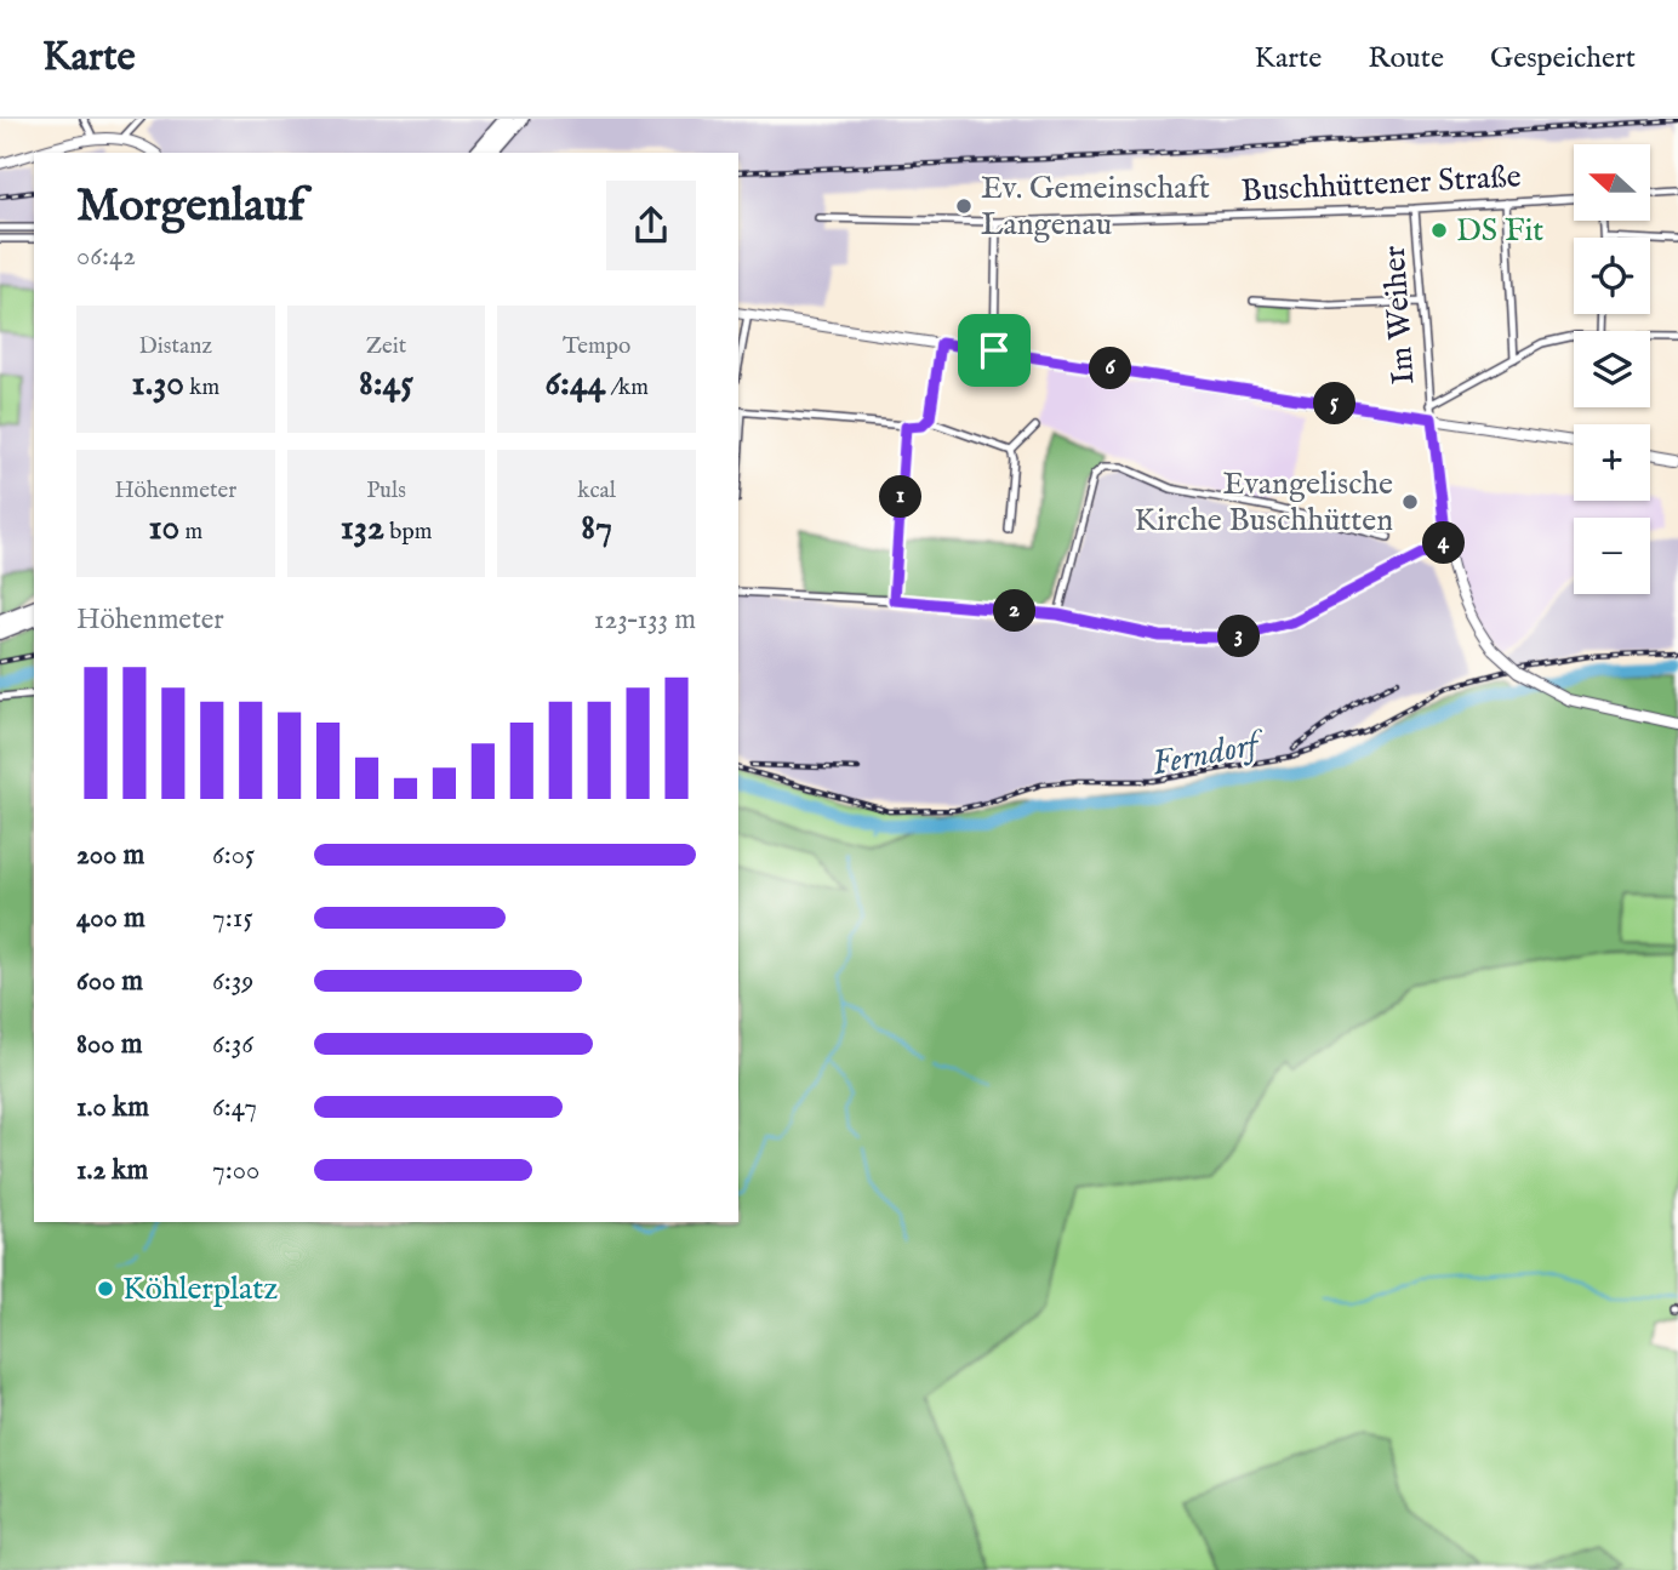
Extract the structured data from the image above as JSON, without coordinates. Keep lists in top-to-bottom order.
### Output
{
  "streets": {
    "street": ["Buschhüttener Straße", "Im Weiher"]
  },
  "crossings": [
    ["Buschhüttener Straße", "Im Weiher"]
  ],
  "water": ["Ferndorf"],
  "places": [
    "Ev. Gemeinschaft Langenau",
    "DS Fit",
    "Evangelische Kirche Buschhütten",
    "Köhlerplatz"
  ],
  "north": "left",
  "page": {
    "header": "Karte",
    "nav": ["Karte", "Route", "Gespeichert"],
    "map_buttons": ["+", "−"],
    "heading": ["Morgenlauf", "06:42"],
    "stats": [
      ["Distanz", "1.30 km"],
      ["Zeit", "8:45"],
      ["Tempo", "6:44 /km"],
      ["Höhenmeter", "10 m"],
      ["Puls", "132 bpm"],
      ["kcal", "87"]
    ],
    "pins": [
      "6",
      "5",
      "1",
      "4",
      "2",
      "3"
    ],
    "chart": ["Höhenmeter", "123–133 m"],
    "list": [
      {
        "name": "200 m",
        "note": "6:05"
      },
      {
        "name": "400 m",
        "note": "7:15"
      },
      {
        "name": "600 m",
        "note": "6:39"
      },
      {
        "name": "800 m",
        "note": "6:36"
      },
      {
        "name": "1.0 km",
        "note": "6:47"
      },
      {
        "name": "1.2 km",
        "note": "7:00"
      }
    ]
  }
}
